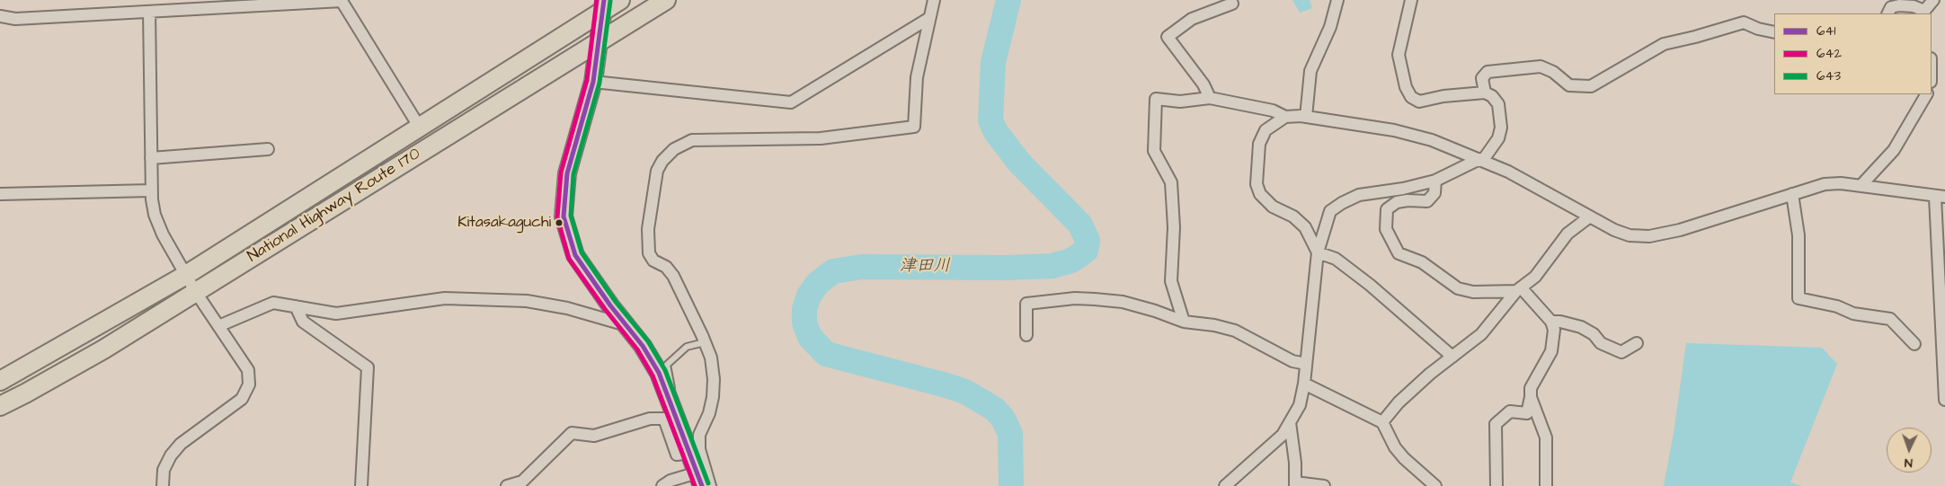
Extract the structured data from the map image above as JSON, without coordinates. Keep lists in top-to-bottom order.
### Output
{
  "streets": {
    "highway": ["National Highway Route 170"]
  },
  "water": ["津田川"],
  "places": ["Kitasakaguchi"],
  "lines": ["transit line 641", "transit line 642", "transit line 643"],
  "legend": ["641", "642", "643"],
  "north": "bottom"
}
